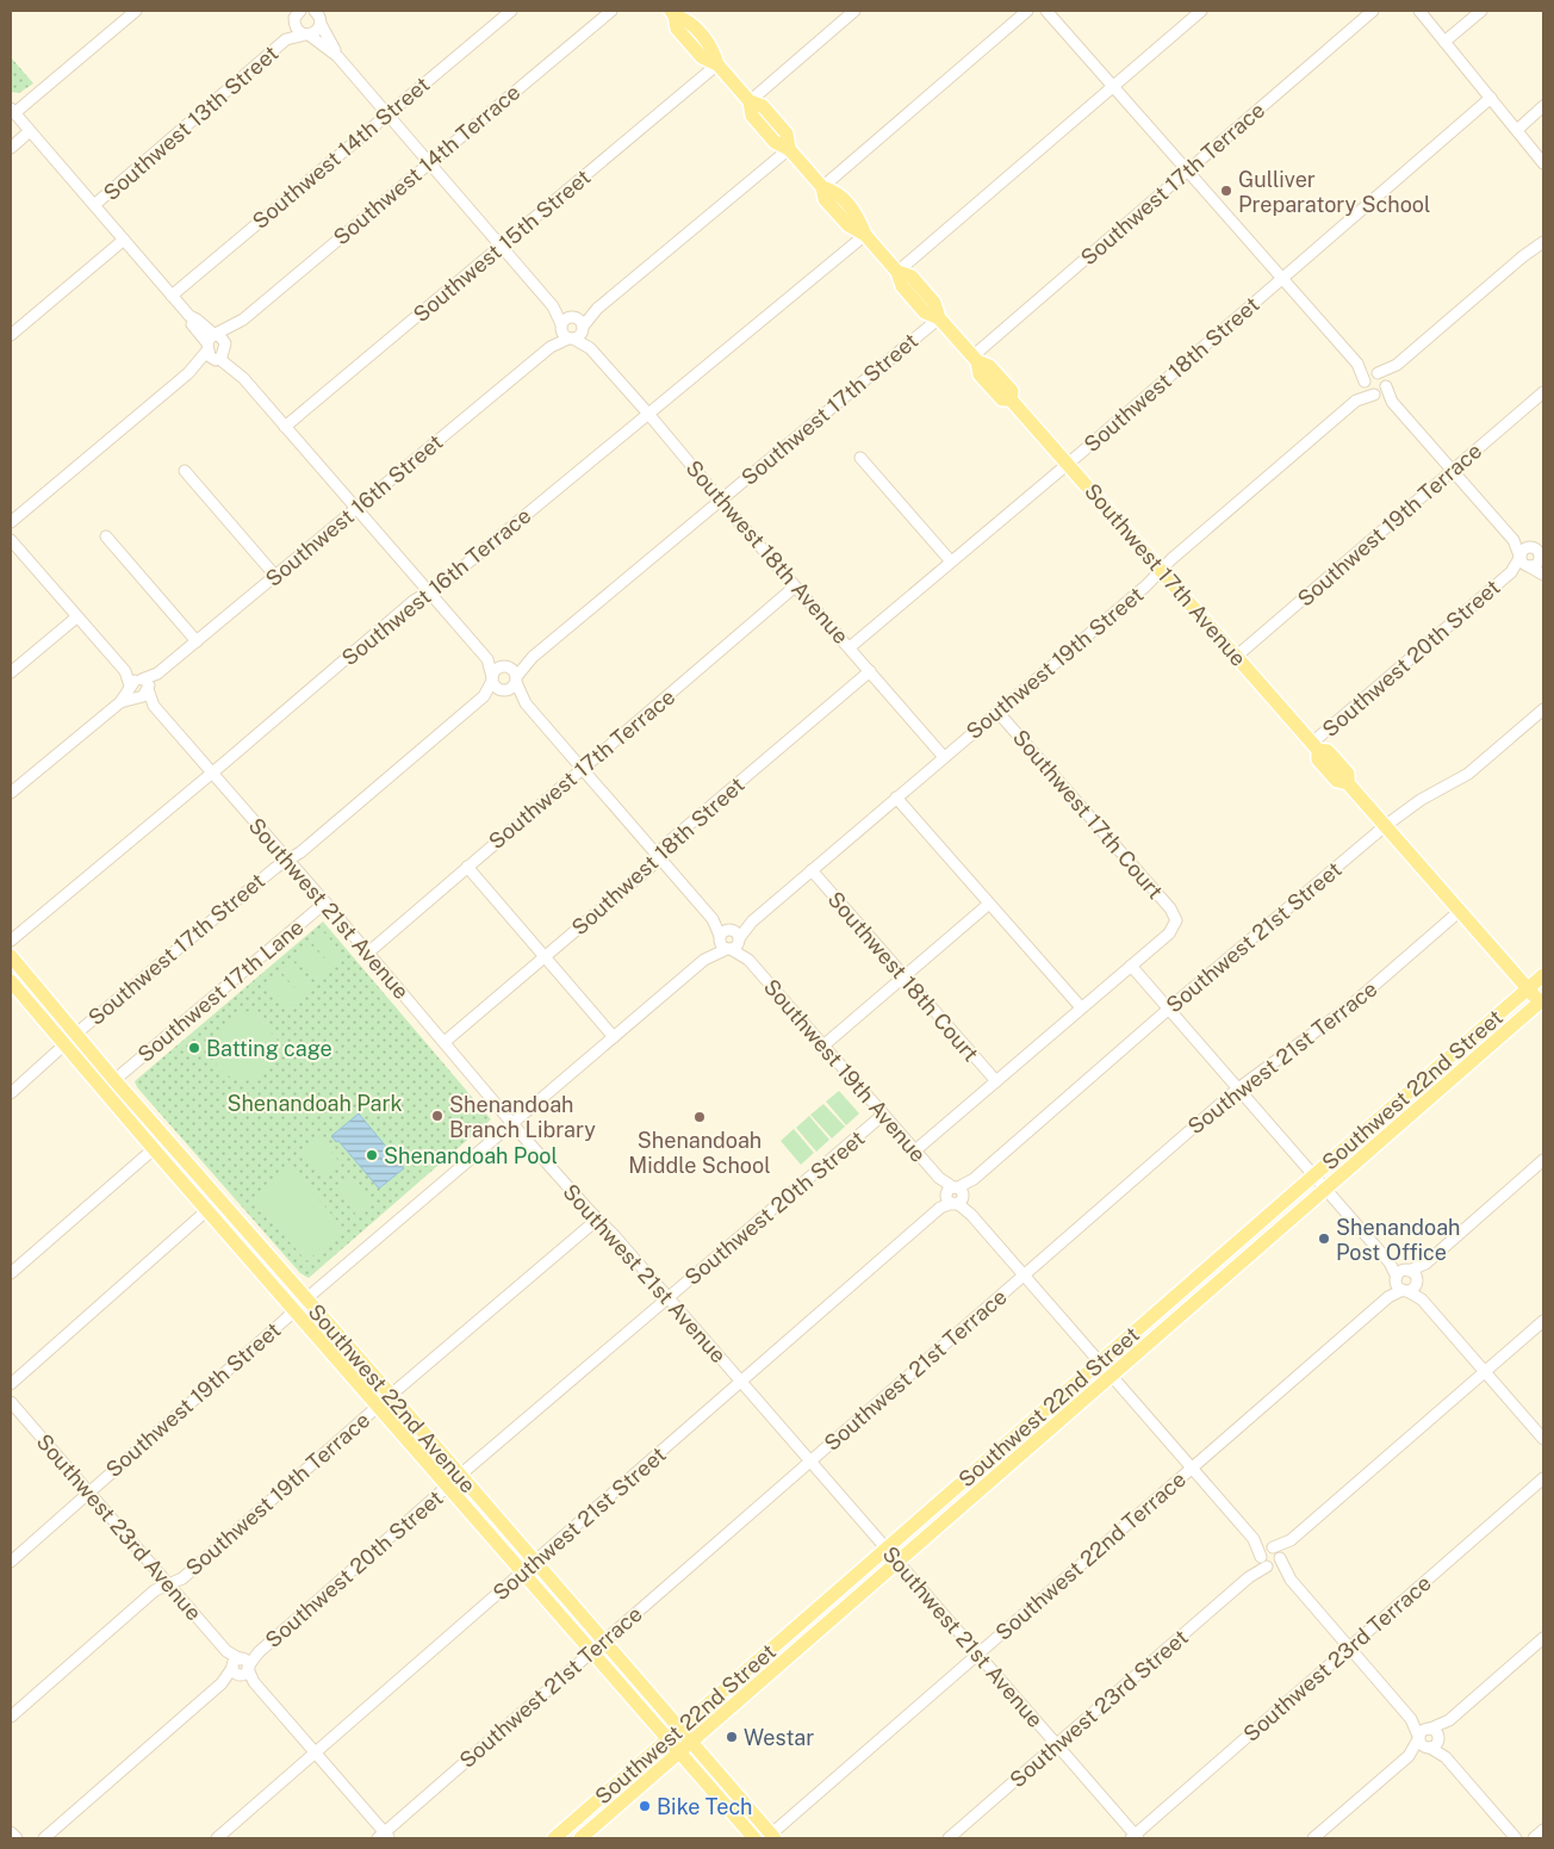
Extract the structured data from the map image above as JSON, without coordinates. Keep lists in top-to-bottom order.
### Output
{
  "streets": {
    "main road": ["Southwest 17th Avenue", "Southwest 22nd Street", "Southwest 22nd Avenue"],
    "street": [
      "Southwest 13th Street",
      "Southwest 14th Street",
      "Southwest 14th Terrace",
      "Southwest 17th Terrace",
      "Southwest 15th Street",
      "Southwest 18th Street",
      "Southwest 17th Street",
      "Southwest 16th Street",
      "Southwest 19th Terrace",
      "Southwest 18th Avenue",
      "Southwest 16th Terrace",
      "Southwest 20th Street",
      "Southwest 19th Street",
      "Southwest 17th Court",
      "Southwest 21st Avenue",
      "Southwest 21st Street",
      "Southwest 18th Court",
      "Southwest 17th Lane",
      "Southwest 21st Terrace",
      "Southwest 19th Avenue",
      "Southwest 23rd Avenue",
      "Southwest 22nd Terrace",
      "Southwest 23rd Terrace",
      "Southwest 23rd Street"
    ]
  },
  "crossings": [
    ["Southwest 13th Street", "Southwest 18th Avenue"],
    ["Southwest 14th Street", "Southwest 18th Avenue"],
    ["Southwest 14th Terrace", "Southwest 18th Avenue"],
    ["Southwest 17th Terrace", "Southwest 18th Avenue"],
    ["Southwest 17th Terrace", "Southwest 17th Avenue"],
    ["Southwest 17th Terrace", "Southwest 21st Avenue"],
    ["Southwest 17th Terrace", "Southwest 19th Avenue"],
    ["Southwest 15th Street", "Southwest 18th Avenue"],
    ["Southwest 15th Street", "Southwest 17th Avenue"],
    ["Southwest 18th Street", "Southwest 18th Avenue"],
    ["Southwest 18th Street", "Southwest 17th Avenue"],
    ["Southwest 18th Street", "Southwest 21st Avenue"],
    ["Southwest 18th Street", "Southwest 19th Avenue"],
    ["Southwest 17th Street", "Southwest 18th Avenue"],
    ["Southwest 17th Street", "Southwest 17th Avenue"],
    ["Southwest 17th Street", "Southwest 21st Avenue"],
    ["Southwest 17th Street", "Southwest 19th Avenue"],
    ["Southwest 17th Street", "Southwest 22nd Avenue"],
    ["Southwest 16th Street", "Southwest 18th Avenue"],
    ["Southwest 16th Street", "Southwest 17th Avenue"],
    ["Southwest 16th Street", "Southwest 21st Avenue"],
    ["Southwest 19th Terrace", "Southwest 17th Avenue"],
    ["Southwest 19th Terrace", "Southwest 21st Avenue"],
    ["Southwest 19th Terrace", "Southwest 22nd Avenue"],
    ["Southwest 19th Terrace", "Southwest 23rd Avenue"],
    ["Southwest 18th Avenue", "Southwest 16th Terrace"],
    ["Southwest 18th Avenue", "Southwest 19th Street"],
    ["Southwest 17th Avenue", "Southwest 16th Terrace"],
    ["Southwest 17th Avenue", "Southwest 20th Street"],
    ["Southwest 17th Avenue", "Southwest 19th Street"],
    ["Southwest 17th Avenue", "Southwest 21st Street"],
    ["Southwest 17th Avenue", "Southwest 21st Terrace"],
    ["Southwest 17th Avenue", "Southwest 22nd Street"],
    ["Southwest 16th Terrace", "Southwest 21st Avenue"],
    ["Southwest 20th Street", "Southwest 21st Avenue"],
    ["Southwest 20th Street", "Southwest 19th Avenue"],
    ["Southwest 20th Street", "Southwest 22nd Avenue"],
    ["Southwest 20th Street", "Southwest 23rd Avenue"],
    ["Southwest 19th Street", "Southwest 17th Court"],
    ["Southwest 19th Street", "Southwest 21st Avenue"],
    ["Southwest 19th Street", "Southwest 18th Court"],
    ["Southwest 19th Street", "Southwest 19th Avenue"],
    ["Southwest 19th Street", "Southwest 22nd Avenue"],
    ["Southwest 19th Street", "Southwest 23rd Avenue"],
    ["Southwest 21st Avenue", "Southwest 21st Street"],
    ["Southwest 21st Avenue", "Southwest 17th Lane"],
    ["Southwest 21st Avenue", "Southwest 21st Terrace"],
    ["Southwest 21st Avenue", "Southwest 22nd Street"],
    ["Southwest 21st Avenue", "Southwest 22nd Terrace"],
    ["Southwest 21st Avenue", "Southwest 23rd Terrace"],
    ["Southwest 21st Avenue", "Southwest 23rd Street"],
    ["Southwest 21st Street", "Southwest 19th Avenue"],
    ["Southwest 21st Street", "Southwest 22nd Avenue"],
    ["Southwest 21st Street", "Southwest 23rd Avenue"],
    ["Southwest 17th Lane", "Southwest 22nd Avenue"],
    ["Southwest 21st Terrace", "Southwest 19th Avenue"],
    ["Southwest 21st Terrace", "Southwest 22nd Avenue"],
    ["Southwest 21st Terrace", "Southwest 23rd Avenue"],
    ["Southwest 19th Avenue", "Southwest 22nd Street"],
    ["Southwest 19th Avenue", "Southwest 22nd Terrace"],
    ["Southwest 19th Avenue", "Southwest 23rd Street"],
    ["Southwest 22nd Street", "Southwest 22nd Avenue"],
    ["Southwest 22nd Avenue", "Southwest 22nd Terrace"]
  ],
  "parks": ["Shenandoah Park"],
  "places": [
    "Gulliver Preparatory School",
    "Batting cage",
    "Shenandoah Branch Library",
    "Shenandoah Middle School",
    "Shenandoah Pool",
    "Shenandoah Post Office",
    "Westar",
    "Bike Tech"
  ]
}
